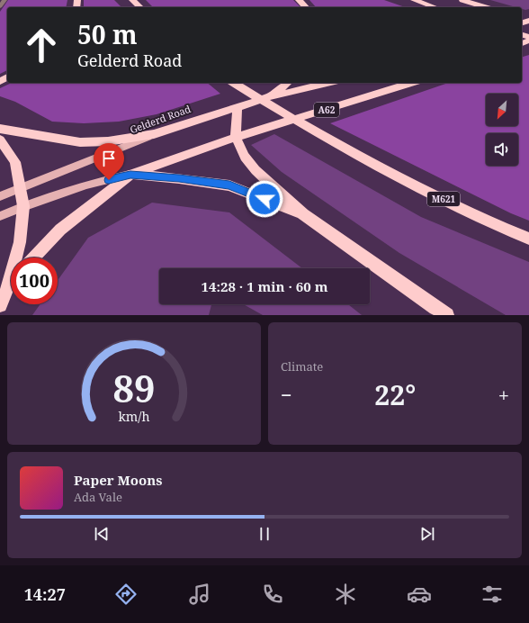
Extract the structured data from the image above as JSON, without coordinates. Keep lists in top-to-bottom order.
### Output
{
  "streets": {
    "highway": ["A62", "Gelderd Road", "M621"]
  },
  "north": "bottom left",
  "page": {
    "turn": ["50 m", "Gelderd Road"],
    "limit": "100",
    "trip": "14:28 · 1 min · 60 m",
    "tile": "Climate",
    "heat": ["−", "22°", "+"],
    "song": ["Paper Moons", "Ada Vale"],
    "tabs": "14:27",
    "gauge": ["89", "km/h"]
  }
}
